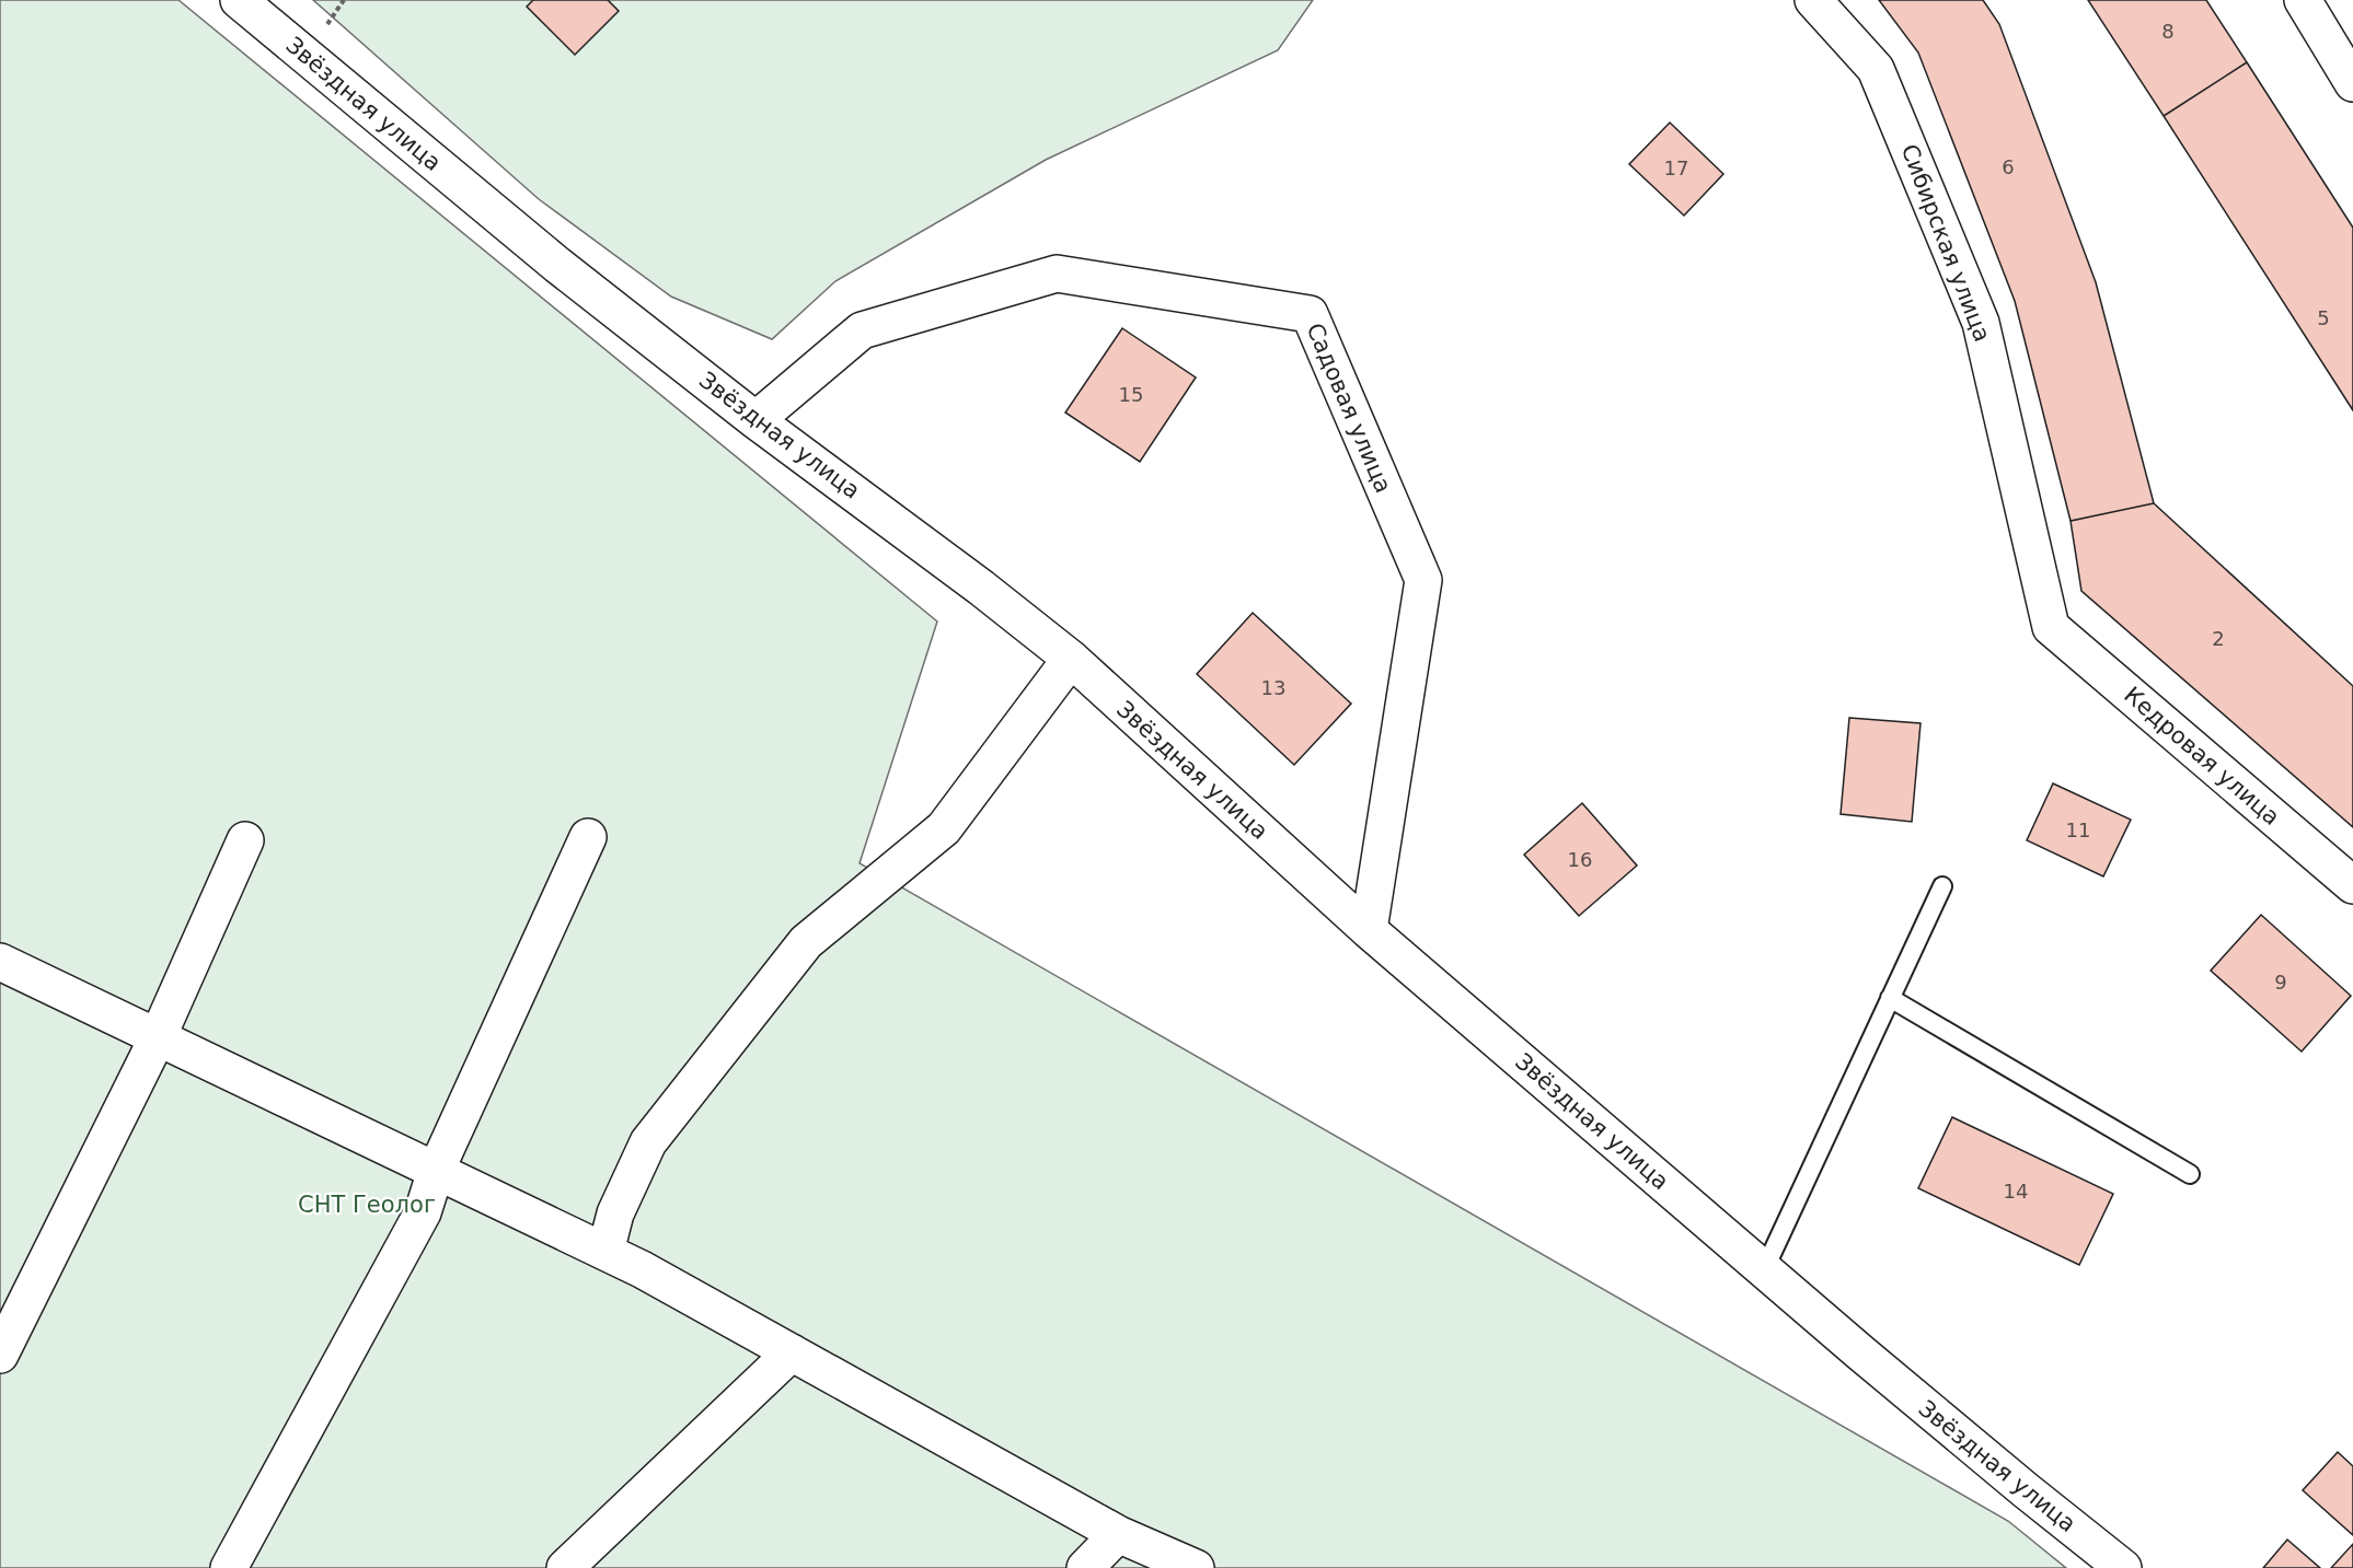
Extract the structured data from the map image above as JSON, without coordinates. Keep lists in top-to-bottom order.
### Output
{
  "streets": {
    "street": [
      "Звёздная улица",
      "Сибирская улица",
      "Садовая улица",
      "Кедровая улица"
    ]
  },
  "crossings": [
    ["Звёздная улица", "Садовая улица"],
    ["Сибирская улица", "Кедровая улица"]
  ],
  "parks": ["СНТ Геолог"],
  "house_numbers": [
    "8",
    "6",
    "17",
    "5",
    "15",
    "2",
    "13",
    "11",
    "16",
    "9",
    "14"
  ]
}
